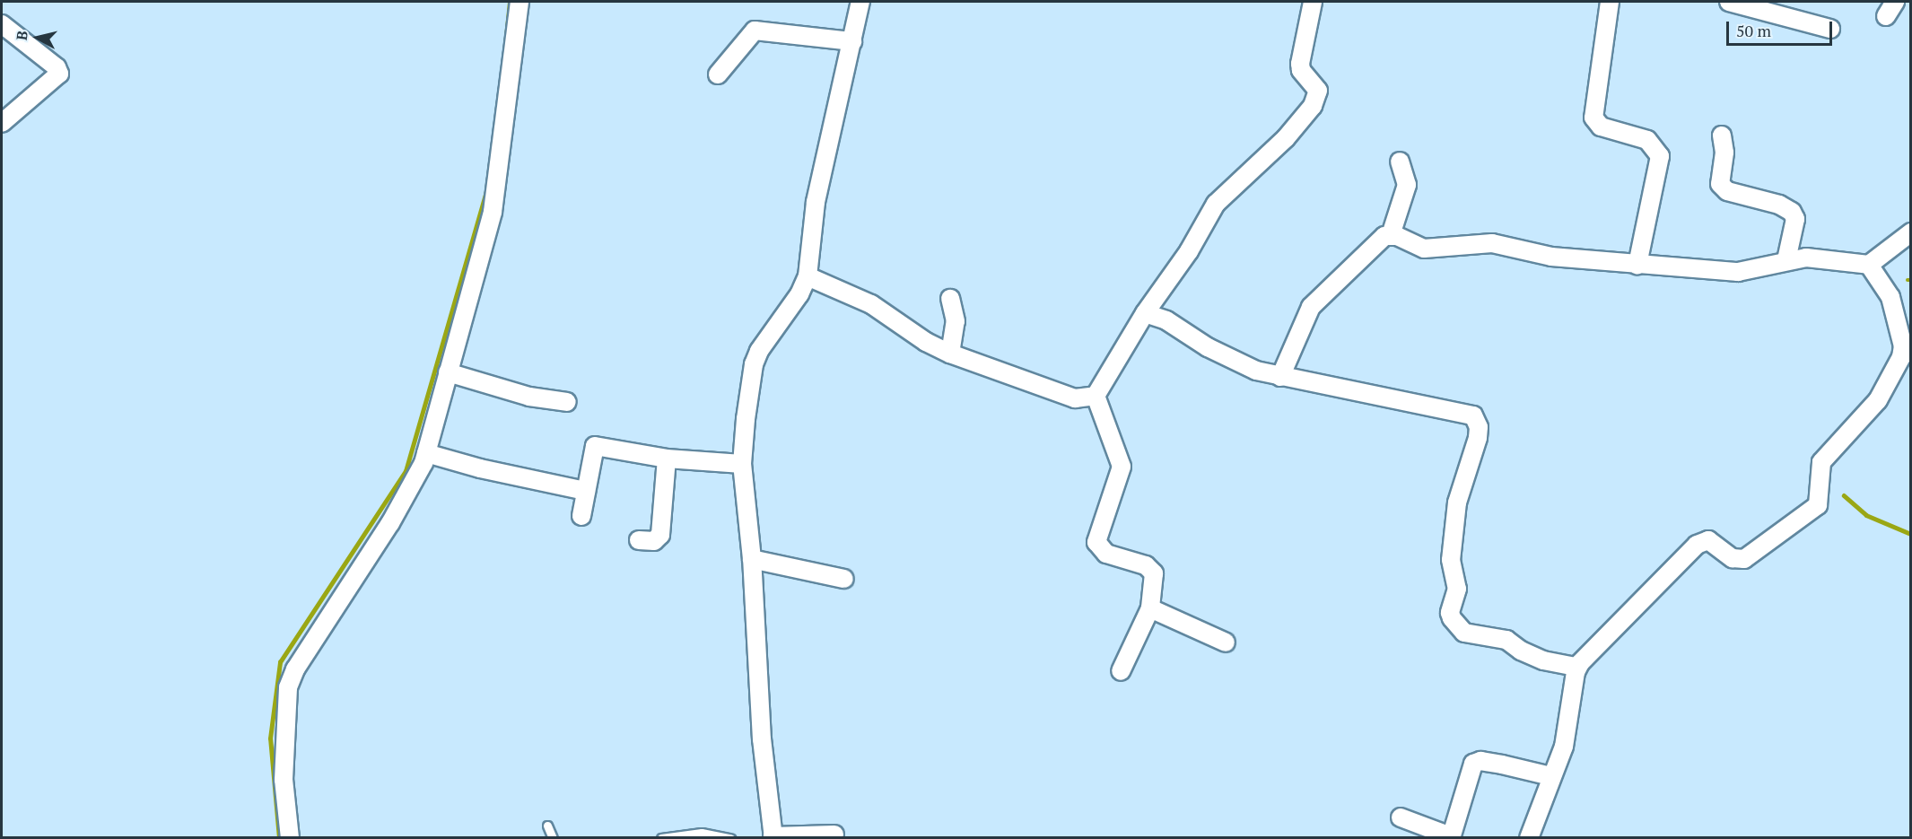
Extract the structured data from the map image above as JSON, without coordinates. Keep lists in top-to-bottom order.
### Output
{
  "scale_bar": "50 m",
  "north": "left"
}
